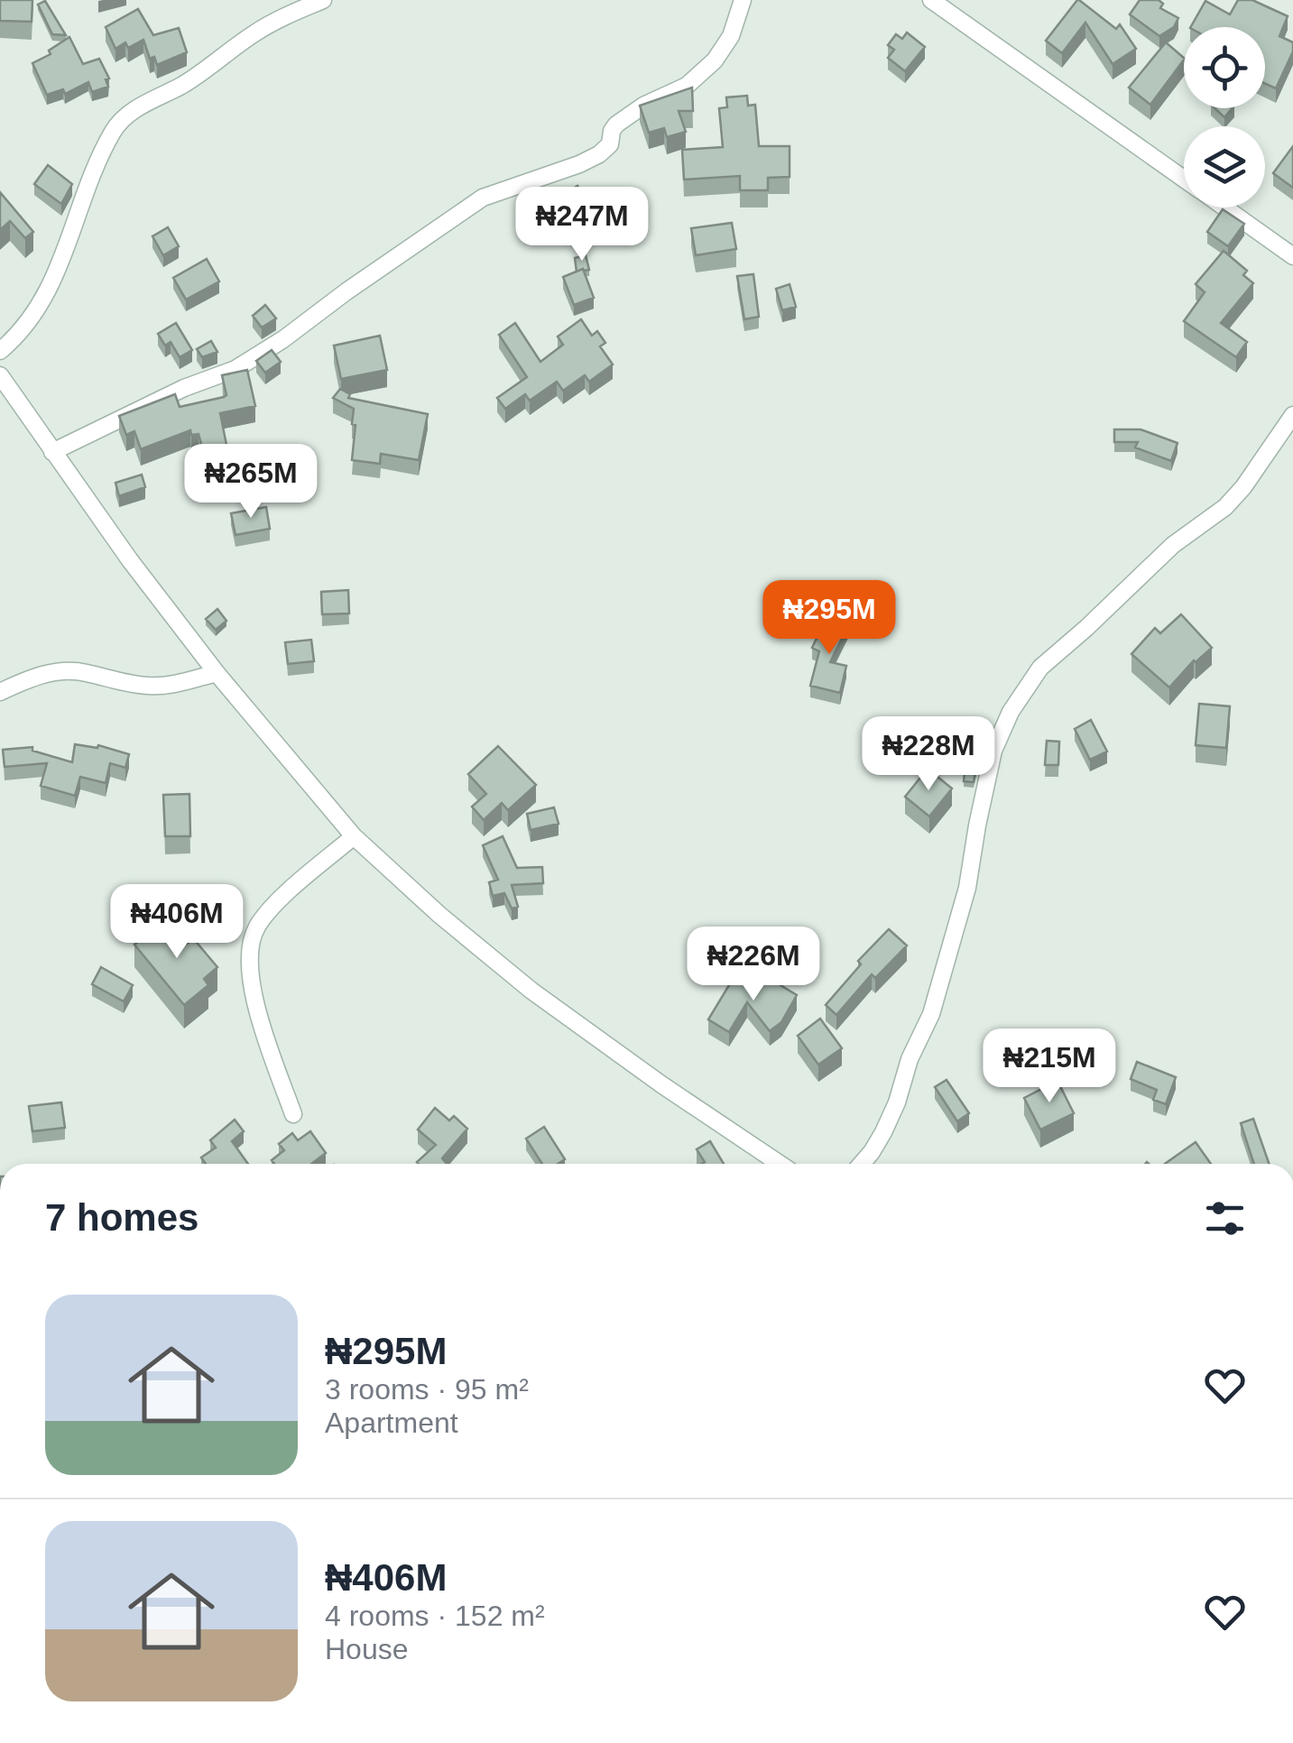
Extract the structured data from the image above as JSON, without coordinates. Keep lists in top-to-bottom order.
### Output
{
  "page": {
    "price": [
      "₦247M",
      "₦265M",
      "₦295M",
      "₦228M",
      "₦406M",
      "₦226M",
      "₦215M"
    ],
    "heading": "7 homes",
    "list": [
      {
        "name": "₦295M",
        "note": "3 rooms · 95 m² · Apartment"
      },
      {
        "name": "₦406M",
        "note": "4 rooms · 152 m² · House"
      }
    ]
  }
}
